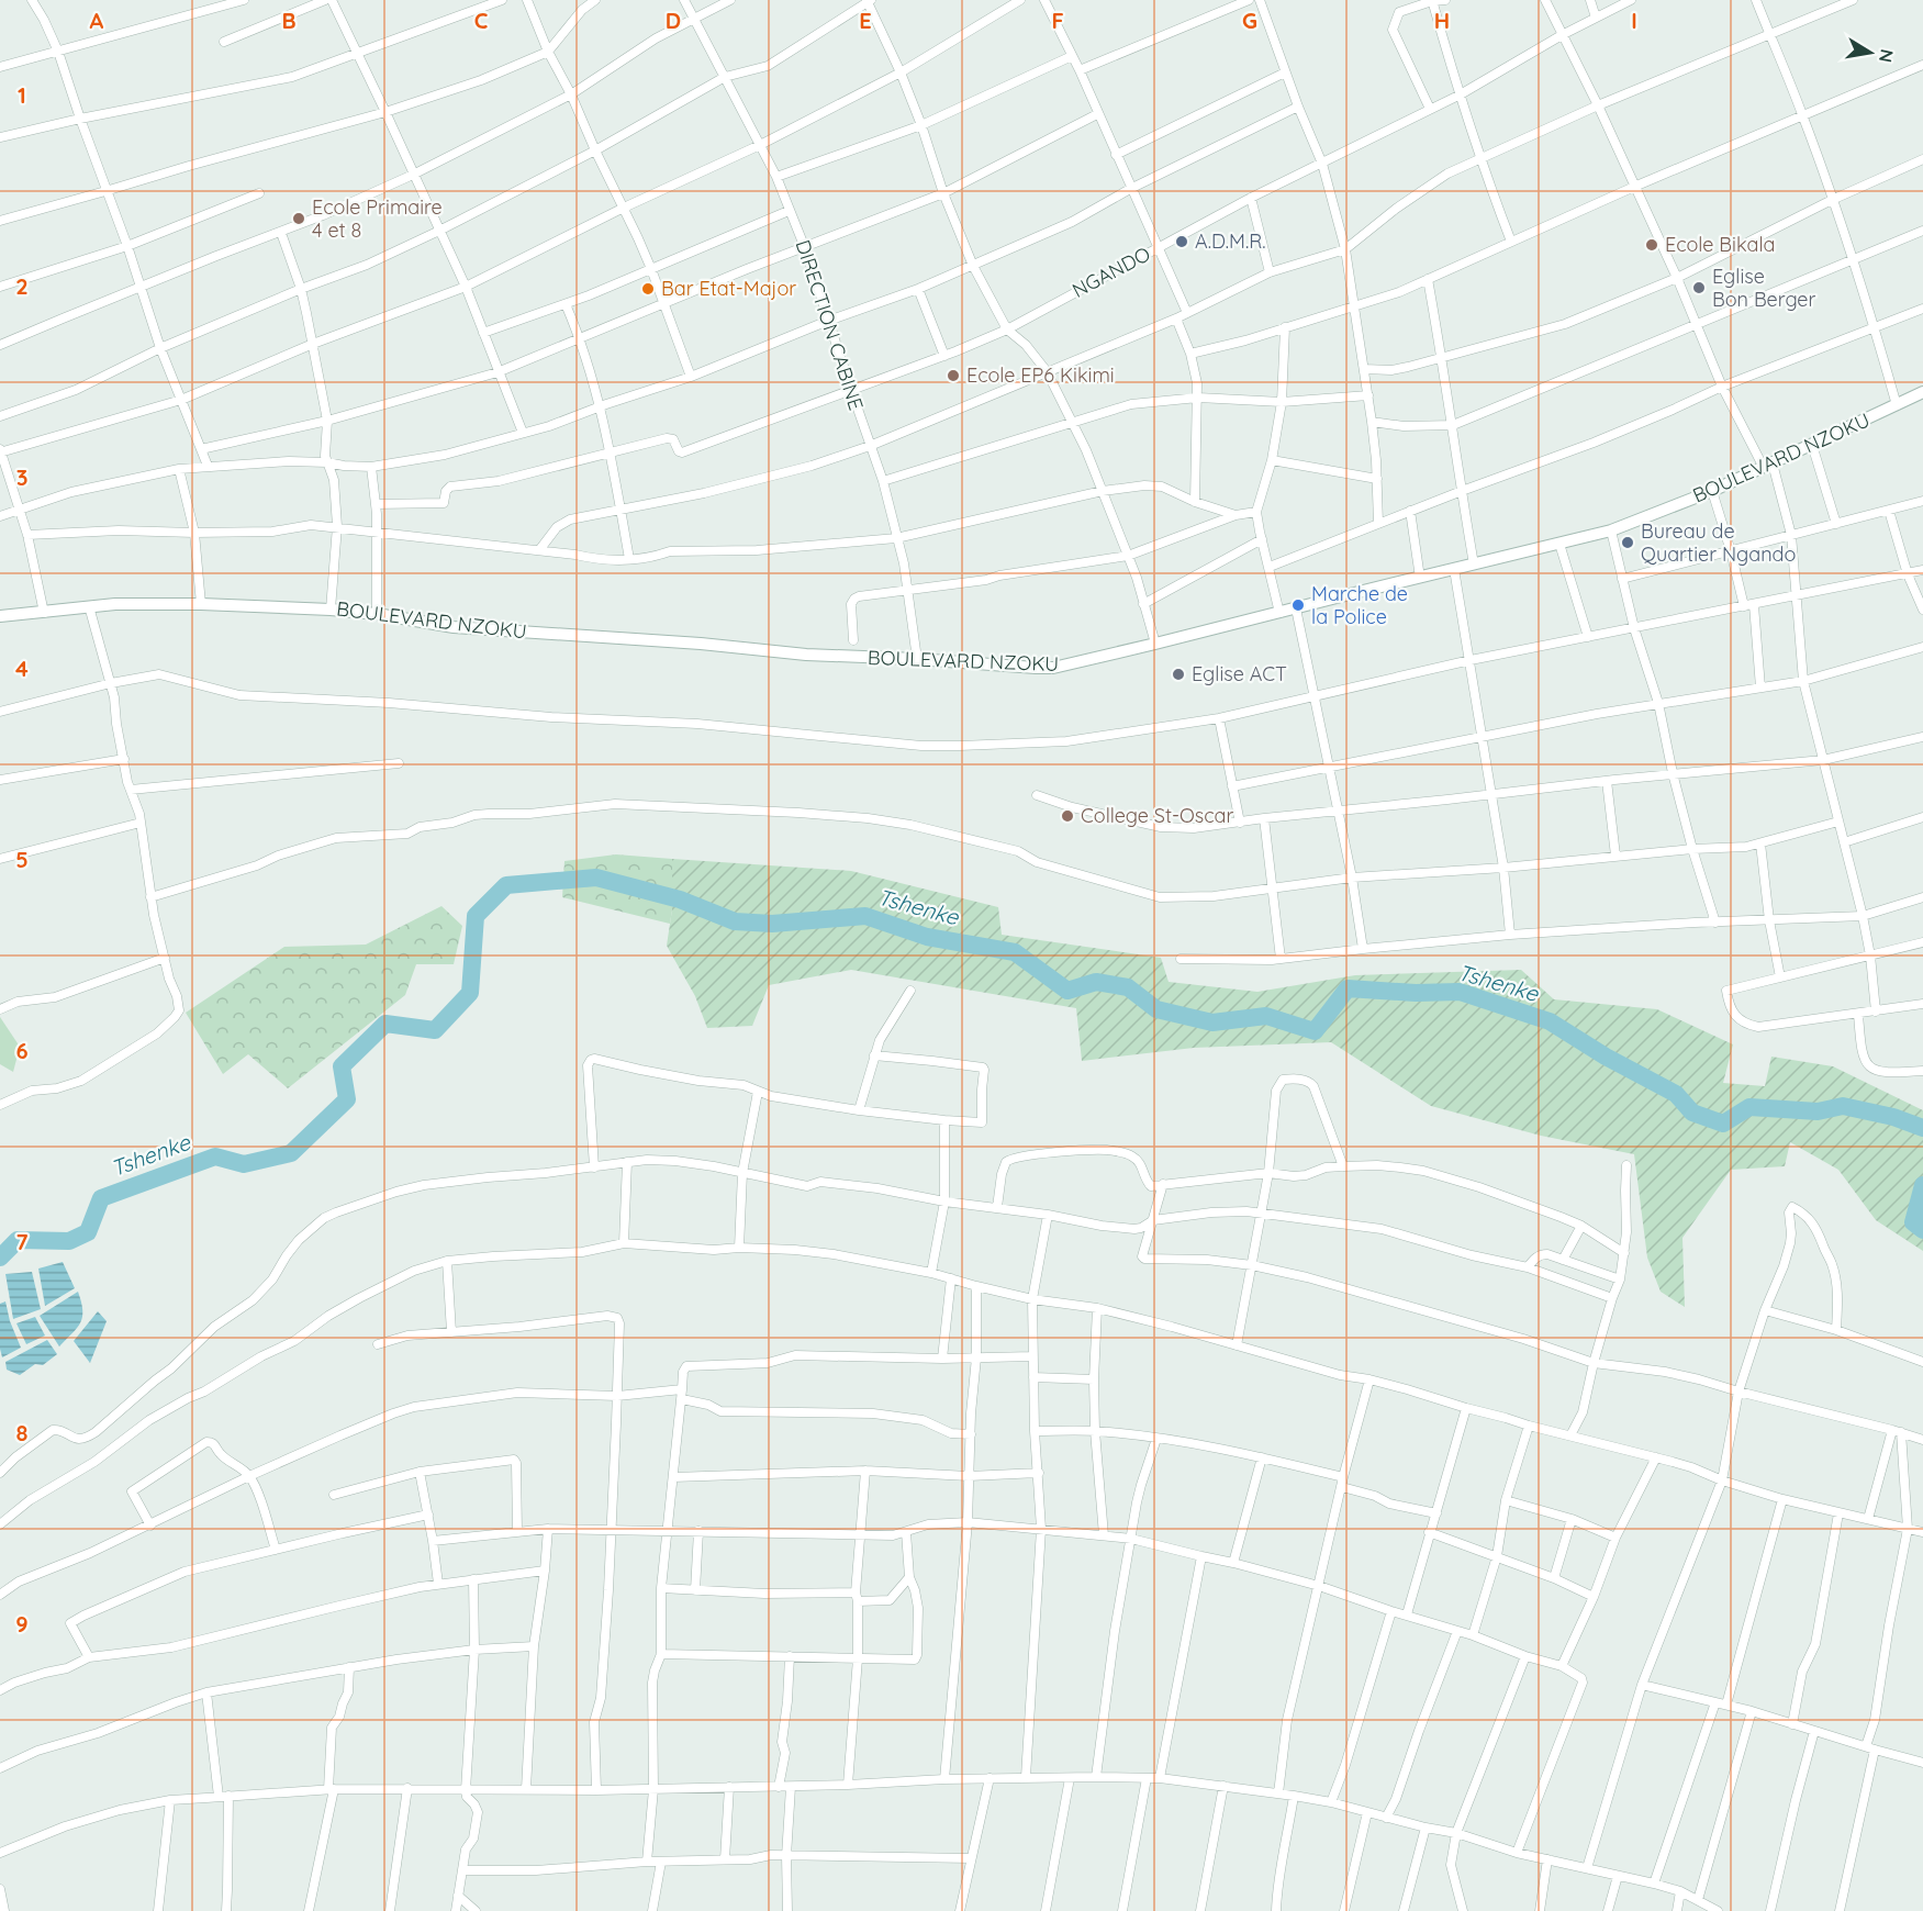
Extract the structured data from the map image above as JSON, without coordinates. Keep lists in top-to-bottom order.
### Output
{
  "streets": {
    "street": ["NGANDO", "DIRECTION CABINE", "BOULEVARD NZOKU"]
  },
  "crossings": [
    ["NGANDO", "DIRECTION CABINE"],
    ["DIRECTION CABINE", "BOULEVARD NZOKU"]
  ],
  "water": ["Tshenke"],
  "places": [
    "Ecole Primaire 4 et 8",
    "A.D.M.R.",
    "Ecole Bikala",
    "Eglise Bon Berger",
    "Bar Etat-Major",
    "Ecole EP6 Kikimi",
    "Bureau de Quartier Ngando",
    "Marche de la Police",
    "Eglise ACT",
    "College St-Oscar"
  ],
  "north": "right",
  "grid": {
    "columns": [
      "A",
      "B",
      "C",
      "D",
      "E",
      "F",
      "G",
      "H",
      "I"
    ],
    "rows": [
      "1",
      "2",
      "3",
      "4",
      "5",
      "6",
      "7",
      "8",
      "9"
    ]
  }
}
